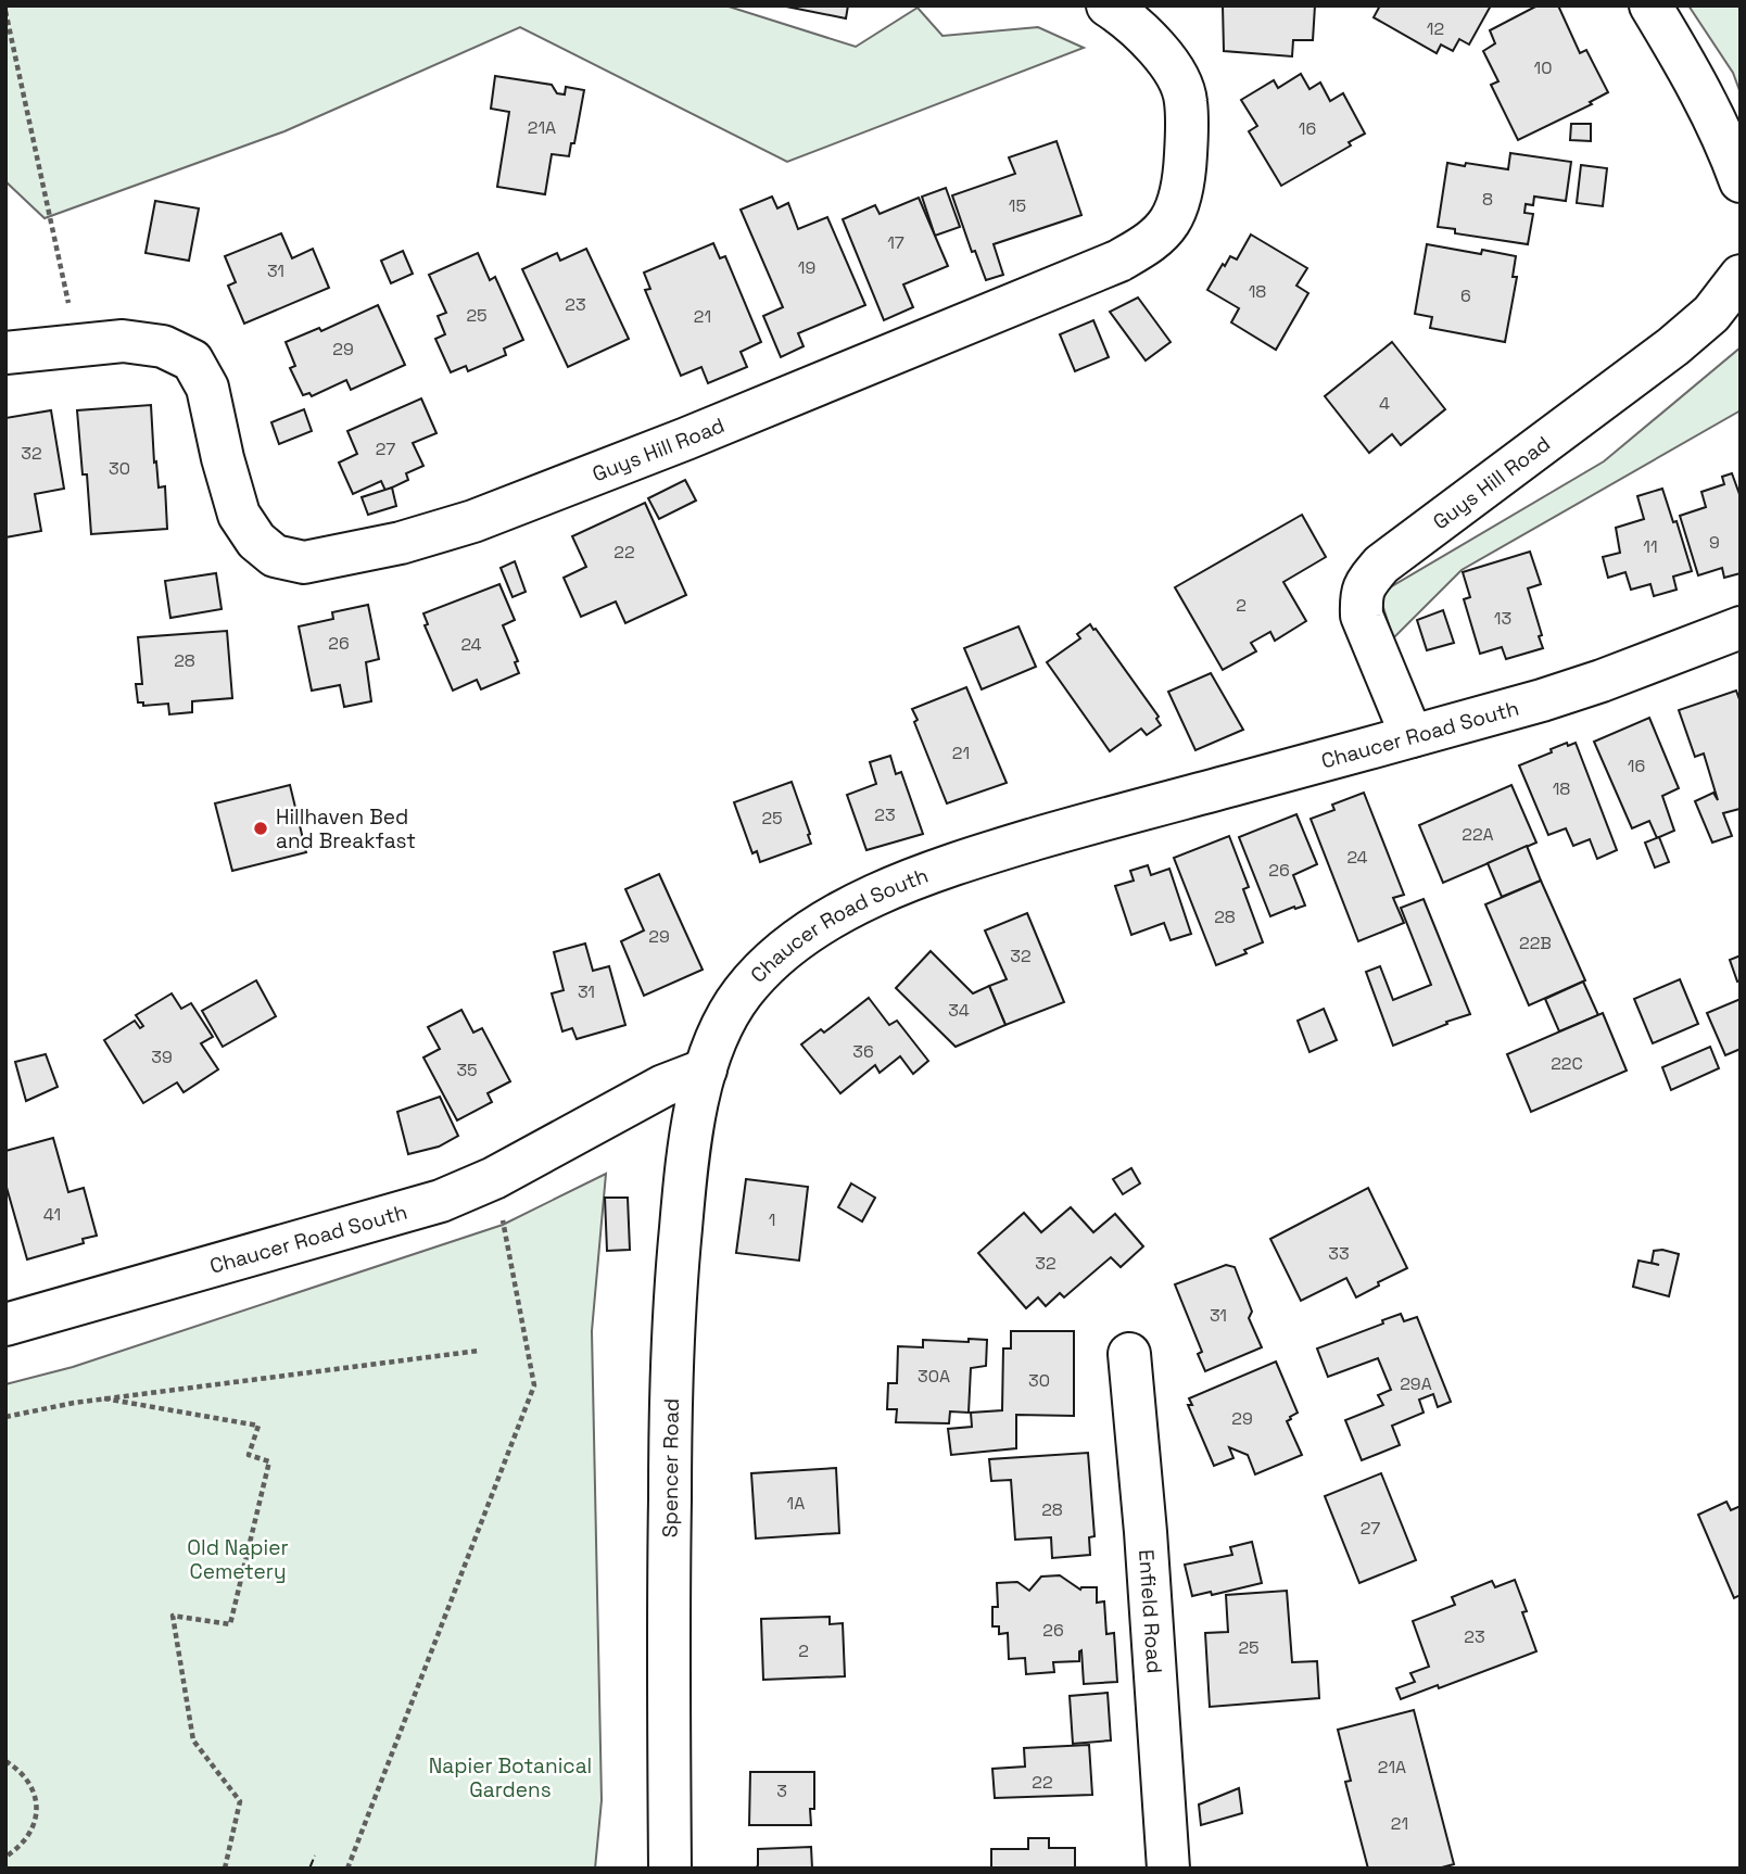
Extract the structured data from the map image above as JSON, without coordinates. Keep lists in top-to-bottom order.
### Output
{
  "streets": {
    "street": [
      "Guys Hill Road",
      "Chaucer Road South",
      "Spencer Road",
      "Enfield Road"
    ]
  },
  "crossings": [
    ["Guys Hill Road", "Chaucer Road South"],
    ["Chaucer Road South", "Spencer Road"]
  ],
  "parks": ["Old Napier Cemetery", "Napier Botanical Gardens"],
  "places": ["Hillhaven Bed and Breakfast"],
  "house_numbers": [
    "12",
    "10",
    "21A",
    "16",
    "8",
    "15",
    "17",
    "19",
    "31",
    "18",
    "6",
    "23",
    "25",
    "21",
    "29",
    "4",
    "27",
    "32",
    "30",
    "9",
    "11",
    "22",
    "2",
    "13",
    "26",
    "24",
    "28",
    "21",
    "16",
    "18",
    "23",
    "25",
    "22A",
    "24",
    "26",
    "28",
    "29",
    "22B",
    "32",
    "31",
    "34",
    "36",
    "39",
    "22C",
    "35",
    "41",
    "1",
    "33",
    "32",
    "31",
    "30A",
    "30",
    "29A",
    "29",
    "1A",
    "28",
    "27",
    "26",
    "23",
    "25",
    "2",
    "21A",
    "22",
    "3",
    "21"
  ]
}
